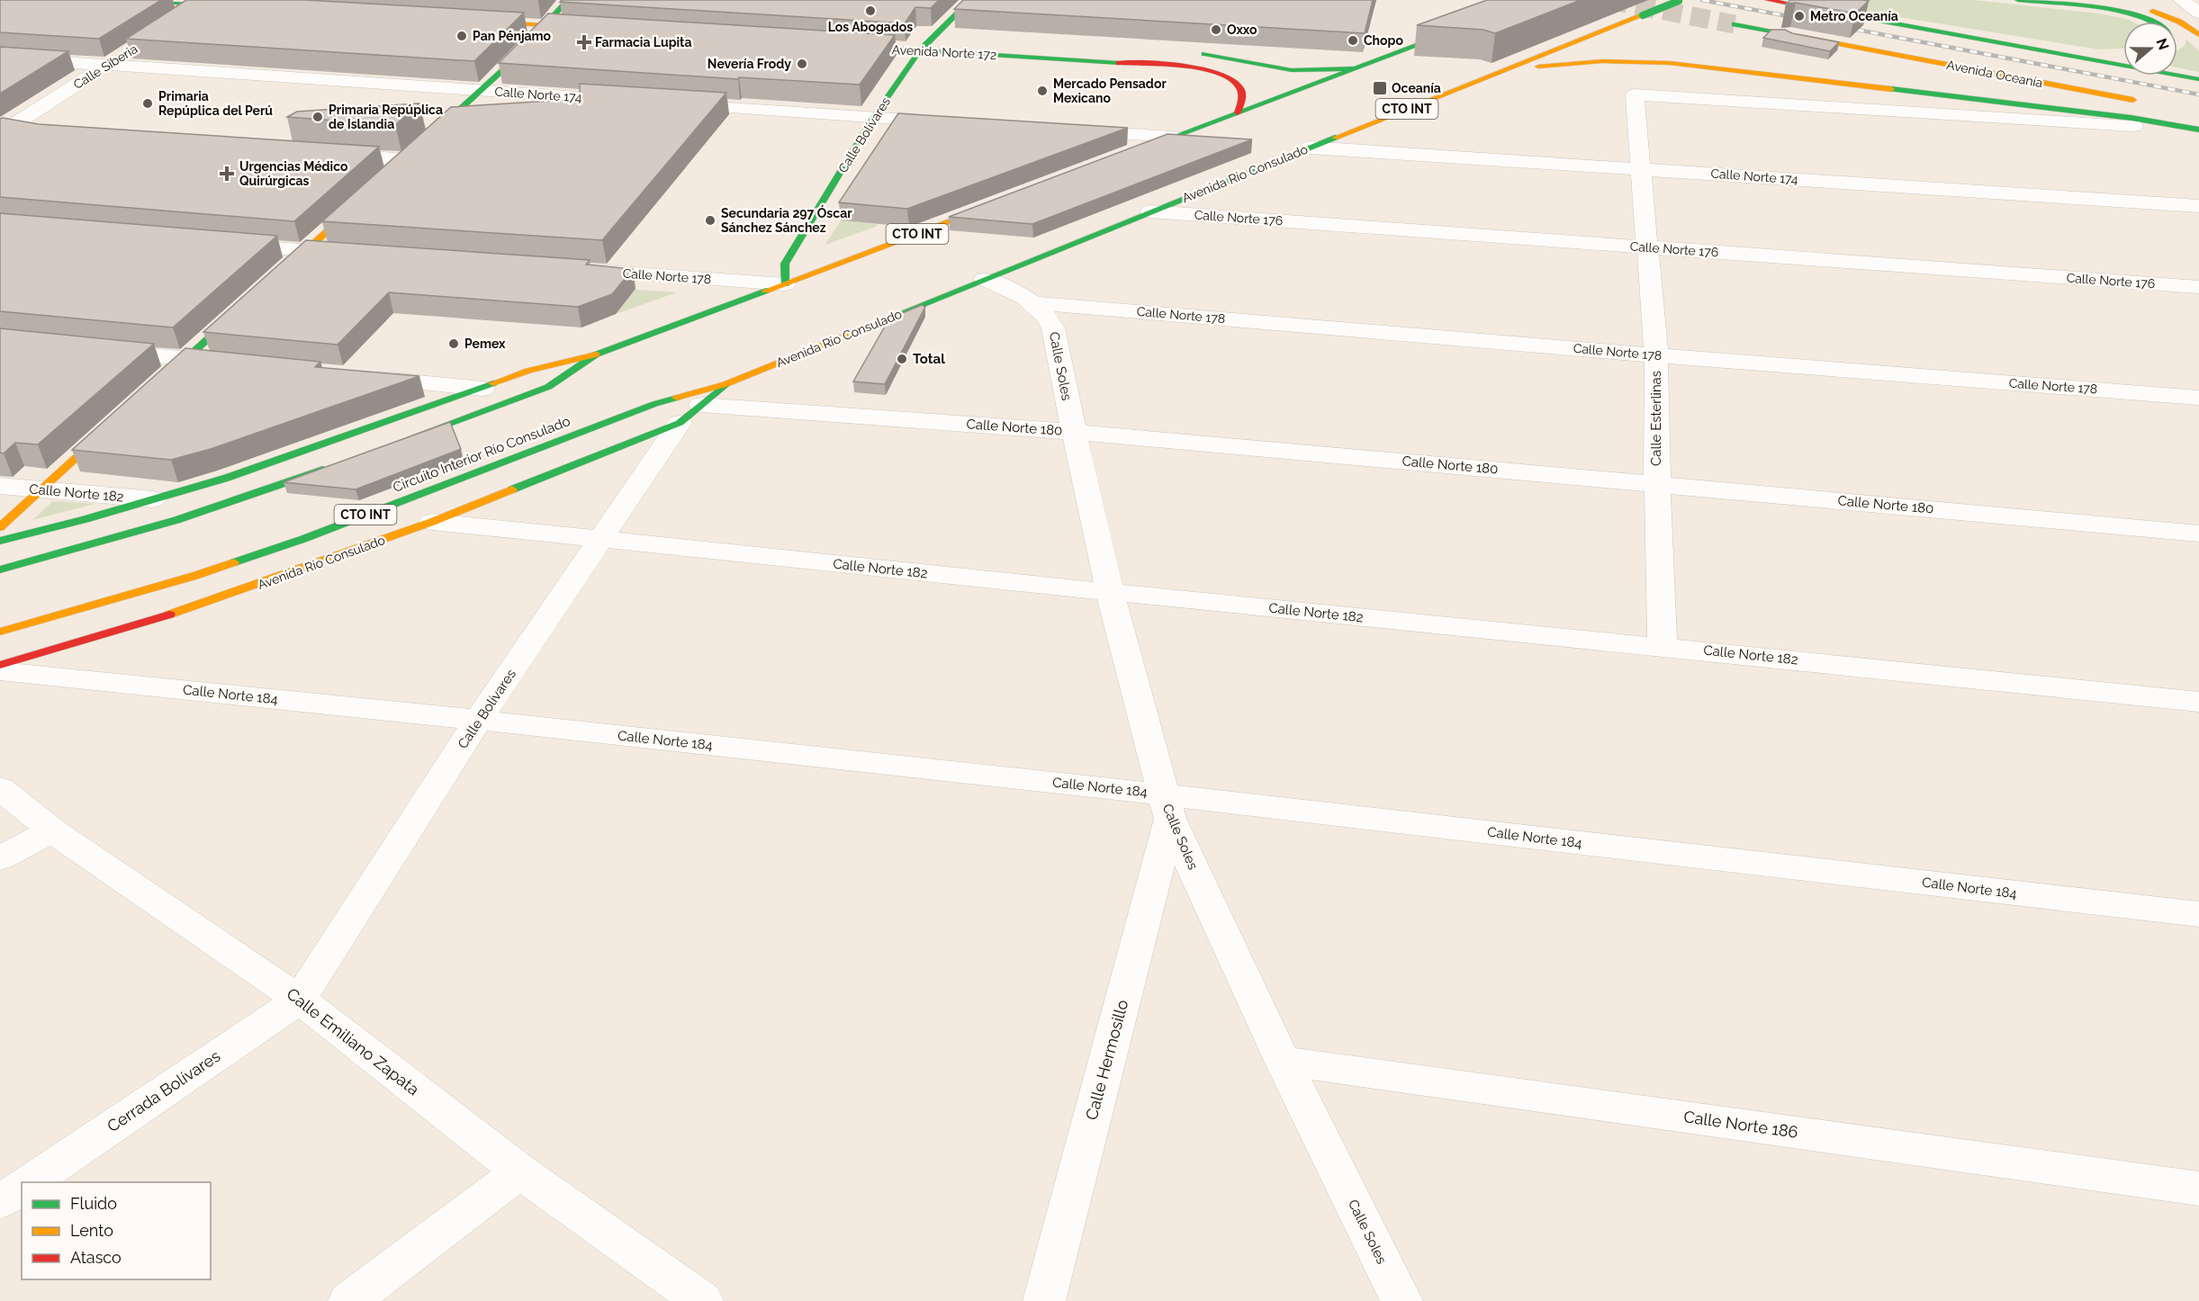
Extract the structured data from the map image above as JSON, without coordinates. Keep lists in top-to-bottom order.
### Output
{
  "streets": {
    "main road": [
      "Avenida Norte 172",
      "Avenida Oceanía",
      "CTO INT",
      "Calle Bolívares",
      "Avenida Río Consulado",
      "Circuito Interior Río Consulado"
    ],
    "street": [
      "Calle Siberia",
      "Calle Norte 174",
      "Calle Norte 176",
      "Calle Norte 178",
      "Calle Soles",
      "Calle Esterlinas",
      "Calle Norte 180",
      "Calle Norte 182",
      "Calle Norte 184",
      "Calle Emiliano Zapata",
      "Calle Hermosillo",
      "Cerrada Bolívares",
      "Calle Norte 186"
    ]
  },
  "crossings": [
    ["Avenida Norte 172", "Calle Bolívares"],
    ["Calle Siberia", "Calle Norte 174"],
    ["Calle Norte 174", "Avenida Río Consulado"],
    ["Calle Norte 174", "Calle Esterlinas"],
    ["CTO INT", "Calle Bolívares"],
    ["CTO INT", "Calle Norte 178"],
    ["CTO INT", "Calle Norte 182"],
    ["Calle Bolívares", "Avenida Río Consulado"],
    ["Calle Bolívares", "Calle Norte 178"],
    ["Calle Bolívares", "Calle Norte 180"],
    ["Calle Bolívares", "Calle Norte 182"],
    ["Calle Bolívares", "Calle Norte 184"],
    ["Calle Bolívares", "Calle Emiliano Zapata"],
    ["Calle Bolívares", "Cerrada Bolívares"],
    ["Avenida Río Consulado", "Calle Norte 176"],
    ["Avenida Río Consulado", "Calle Soles"],
    ["Avenida Río Consulado", "Calle Norte 180"],
    ["Avenida Río Consulado", "Circuito Interior Río Consulado"],
    ["Avenida Río Consulado", "Calle Norte 182"],
    ["Calle Norte 176", "Calle Esterlinas"],
    ["Calle Norte 178", "Calle Soles"],
    ["Calle Norte 178", "Calle Esterlinas"],
    ["Calle Soles", "Calle Norte 180"],
    ["Calle Soles", "Calle Norte 182"],
    ["Calle Soles", "Calle Norte 184"],
    ["Calle Soles", "Calle Hermosillo"],
    ["Calle Soles", "Calle Norte 186"],
    ["Calle Esterlinas", "Calle Norte 180"],
    ["Calle Esterlinas", "Calle Norte 182"],
    ["Calle Norte 184", "Calle Hermosillo"],
    ["Calle Emiliano Zapata", "Cerrada Bolívares"]
  ],
  "places": {
    "other": [
      "Los Abogados",
      "Metro Oceanía",
      "Oxxo",
      "Pan Pénjamo",
      "Chopo",
      "Nevería Frody",
      "Mercado Pensador Mexicano",
      "Primaria Repúplica del Perú",
      "Primaria Repúplica de Islandia",
      "Secundaria 297 Óscar Sánchez Sánchez",
      "Pemex",
      "Total"
    ],
    "health": ["Farmacia Lupita", "Urgencias Médico Quirúrgicas"],
    "transit": ["Oceanía"]
  },
  "legend": ["Fluido", "Lento", "Atasco"],
  "north": "right"
}
